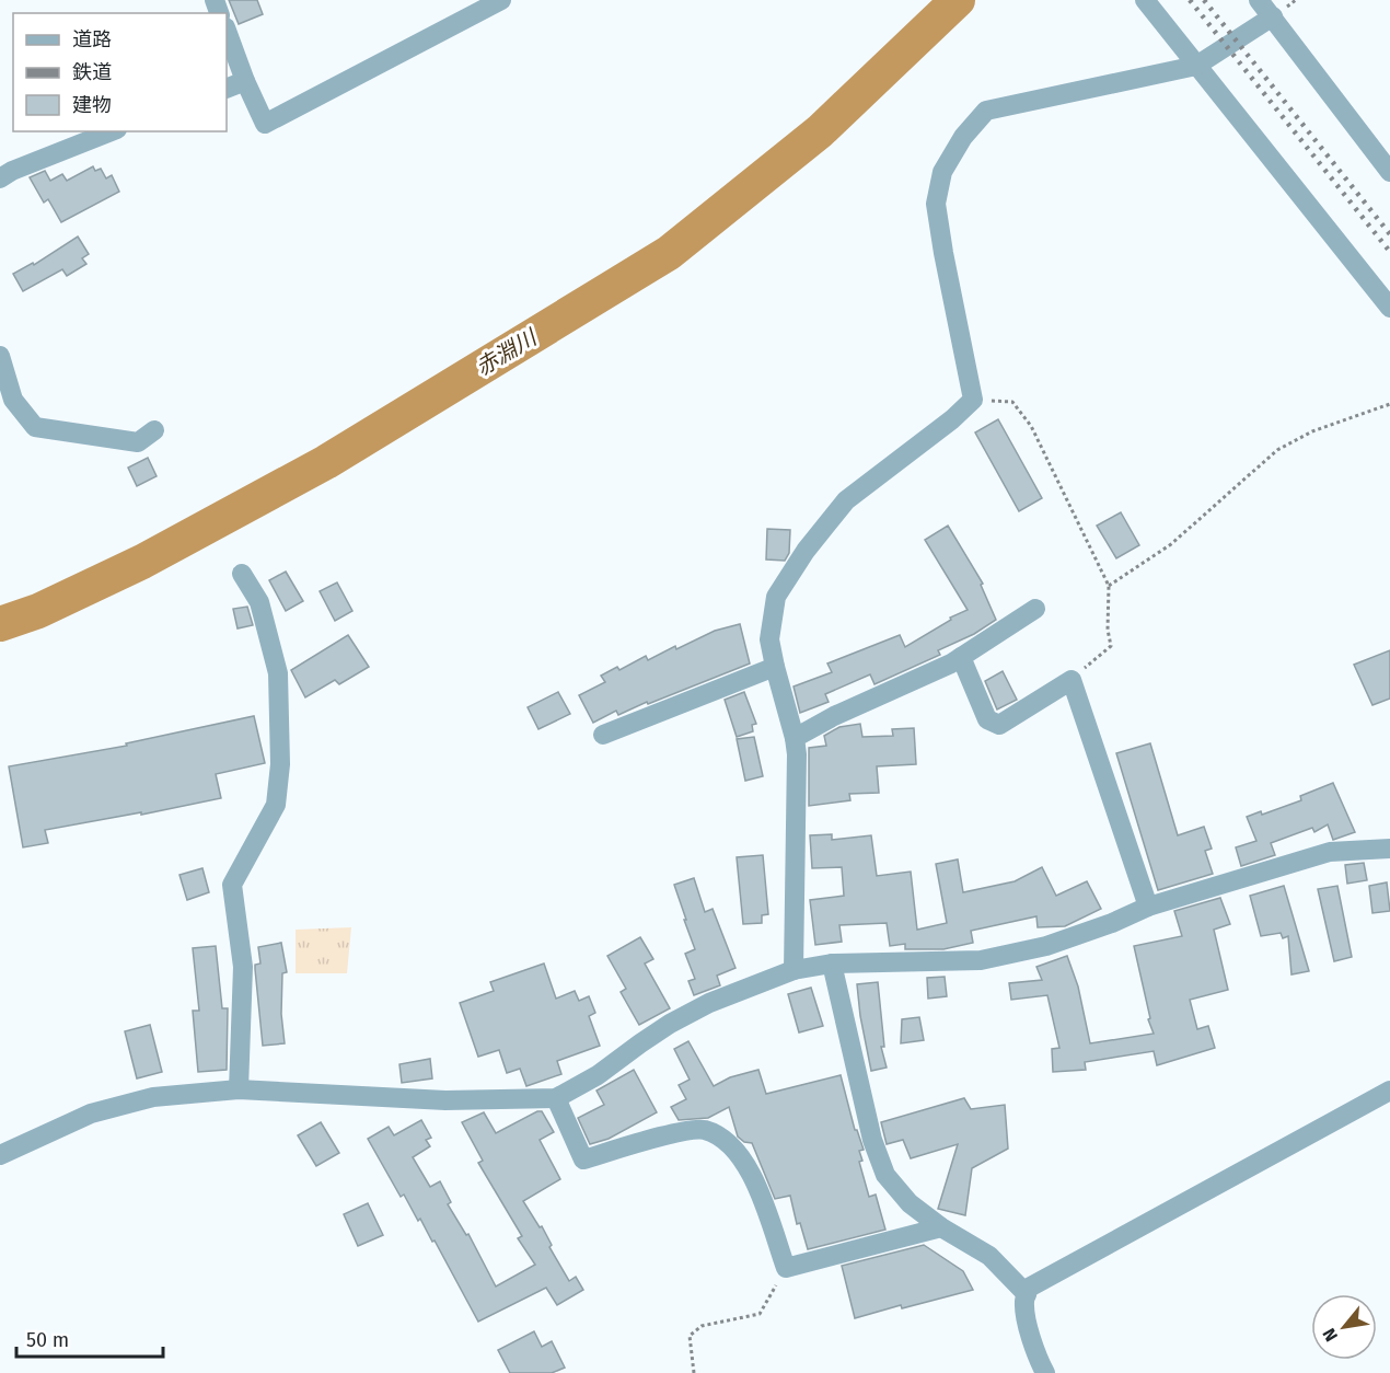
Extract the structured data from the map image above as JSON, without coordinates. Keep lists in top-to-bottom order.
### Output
{
  "water": ["赤淵川"],
  "legend": ["道路", "鉄道", "建物"],
  "scale_bar": "50 m",
  "north": "bottom left"
}
